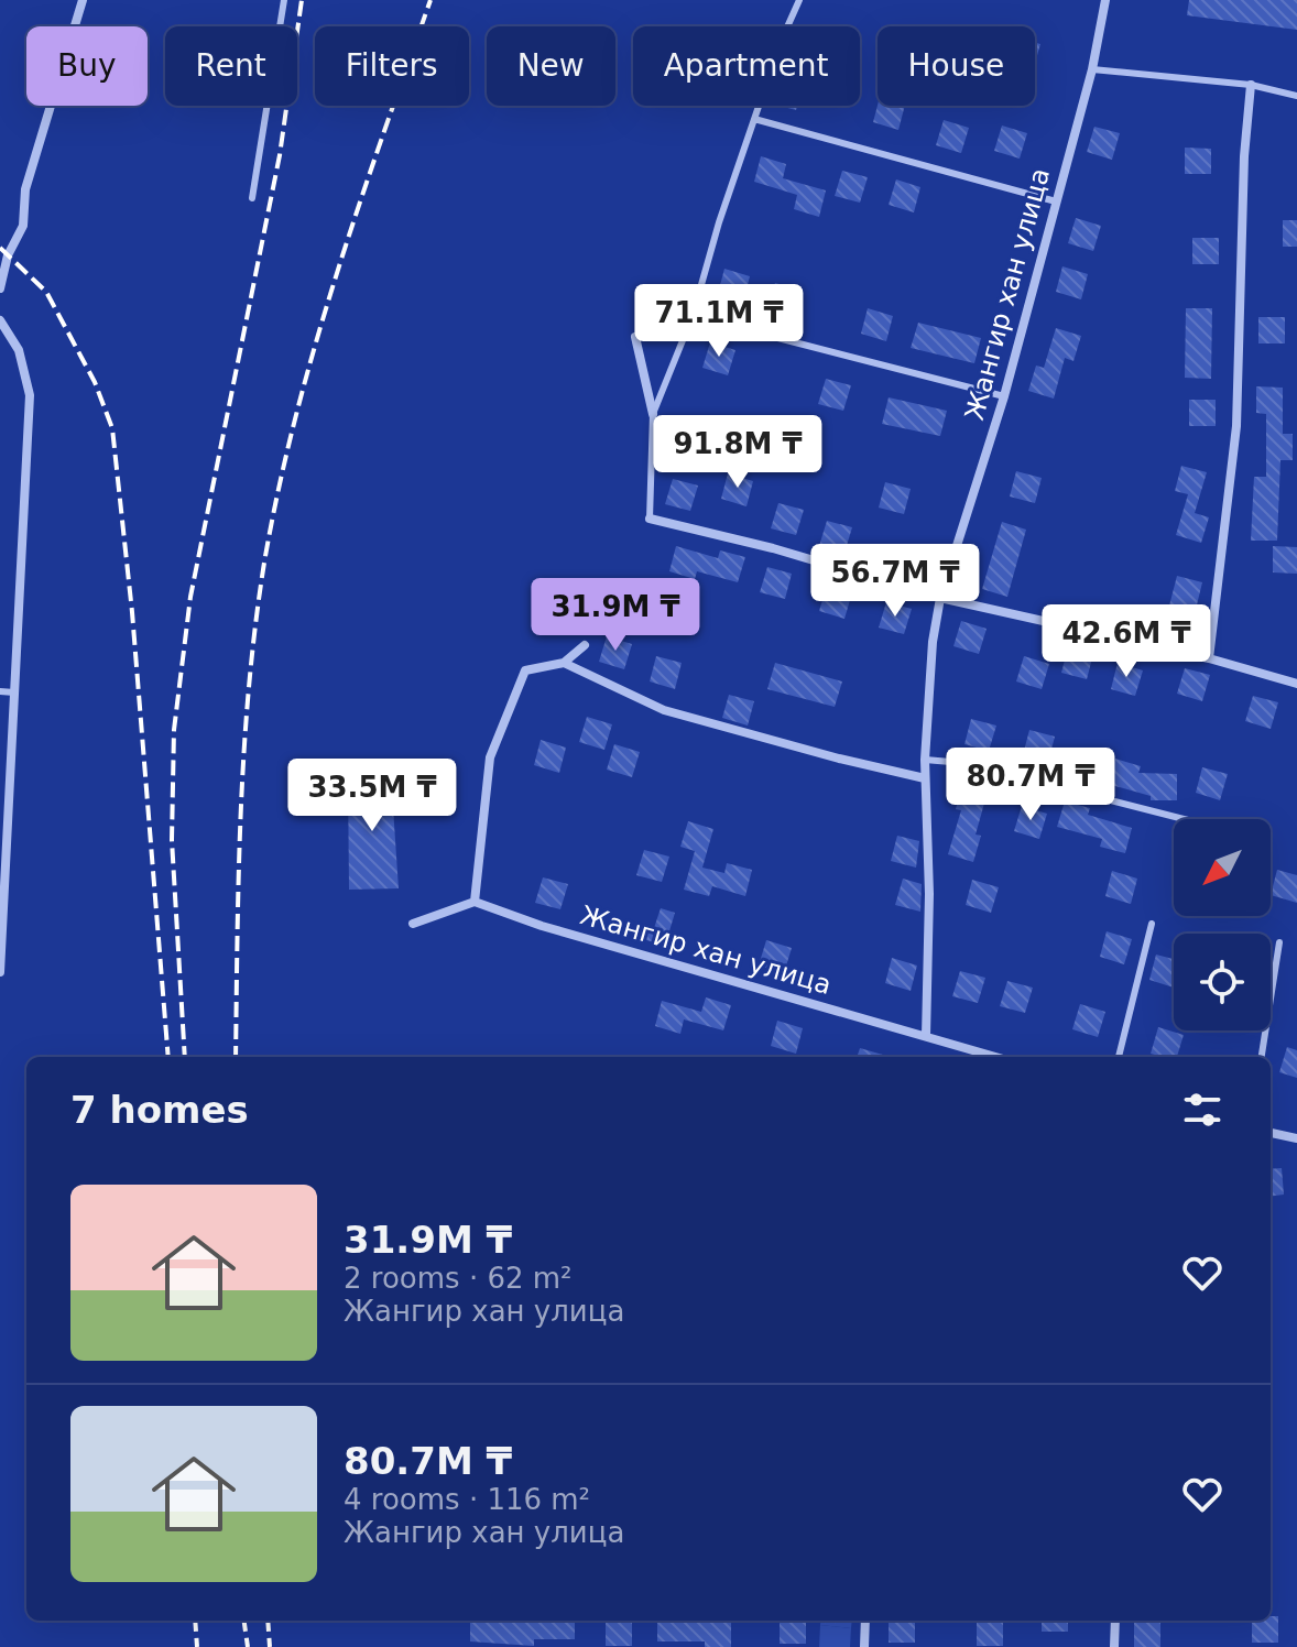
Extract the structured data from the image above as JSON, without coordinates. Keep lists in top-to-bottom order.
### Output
{
  "streets": {
    "street": ["Жангир хан улица"]
  },
  "north": "bottom left",
  "page": {
    "chip": [
      "Buy",
      "Rent",
      "Filters",
      "New",
      "Apartment",
      "House"
    ],
    "price": [
      "71.1M ₸",
      "91.8M ₸",
      "56.7M ₸",
      "31.9M ₸",
      "42.6M ₸",
      "80.7M ₸",
      "33.5M ₸"
    ],
    "heading": "7 homes",
    "list": [
      {
        "name": "31.9M ₸",
        "note": "2 rooms · 62 m² · Жангир хан улица"
      },
      {
        "name": "80.7M ₸",
        "note": "4 rooms · 116 m² · Жангир хан улица"
      }
    ]
  }
}
